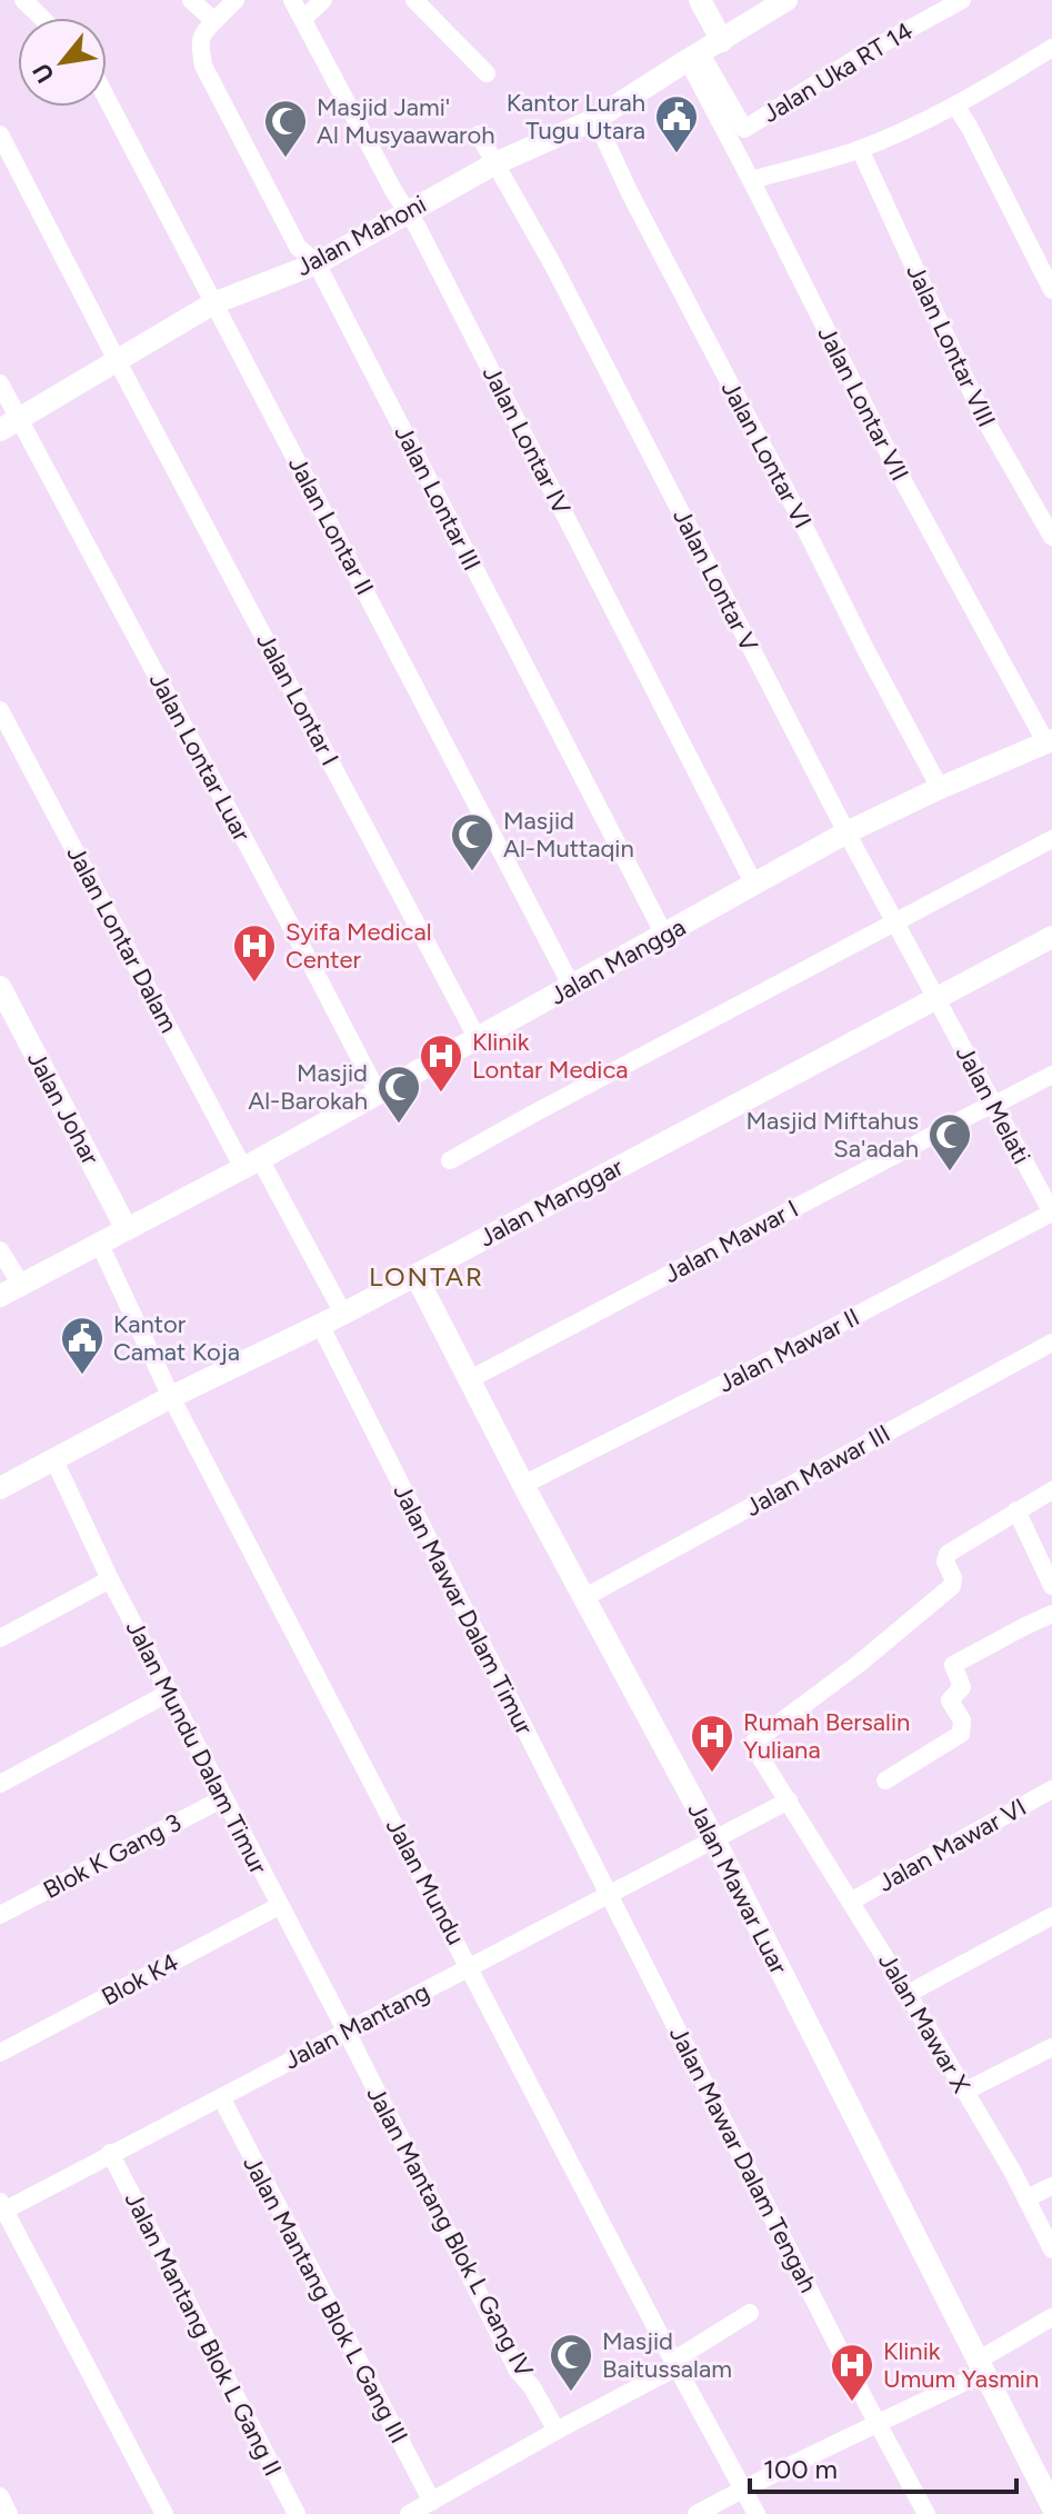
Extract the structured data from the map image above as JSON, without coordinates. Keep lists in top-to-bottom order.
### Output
{
  "streets": {
    "street": [
      "Jalan Uka RT 14",
      "Jalan Mahoni",
      "Jalan Lontar VIII",
      "Jalan Lontar VII",
      "Jalan Lontar IV",
      "Jalan Lontar VI",
      "Jalan Lontar III",
      "Jalan Lontar II",
      "Jalan Lontar V",
      "Jalan Lontar I",
      "Jalan Lontar Luar",
      "Jalan Lontar Dalam",
      "Jalan Mangga",
      "Jalan Melati",
      "Jalan Johar",
      "Jalan Manggar",
      "Jalan Mawar I",
      "Jalan Mawar II",
      "Jalan Mawar III",
      "Jalan Mawar Dalam Timur",
      "Jalan Mundu Dalam Timur",
      "Jalan Mawar VI",
      "Blok K Gang 3",
      "Jalan Mundu",
      "Jalan Mawar Luar",
      "Blok K4",
      "Jalan Mawar X",
      "Jalan Mantang",
      "Jalan Mawar Dalam Tengah",
      "Jalan Mantang Blok L Gang IV",
      "Jalan Mantang Blok L Gang III",
      "Jalan Mantang Blok L Gang II"
    ]
  },
  "crossings": [
    ["Jalan Uka RT 14", "Jalan Mahoni"],
    ["Jalan Uka RT 14", "Jalan Lontar VII"],
    ["Jalan Mahoni", "Jalan Lontar VII"],
    ["Jalan Mahoni", "Jalan Lontar IV"],
    ["Jalan Mahoni", "Jalan Lontar VI"],
    ["Jalan Mahoni", "Jalan Lontar III"],
    ["Jalan Mahoni", "Jalan Lontar II"],
    ["Jalan Mahoni", "Jalan Lontar V"],
    ["Jalan Mahoni", "Jalan Lontar I"],
    ["Jalan Mahoni", "Jalan Lontar Luar"],
    ["Jalan Lontar VII", "Jalan Mangga"],
    ["Jalan Lontar IV", "Jalan Mangga"],
    ["Jalan Lontar VI", "Jalan Mangga"],
    ["Jalan Lontar III", "Jalan Mangga"],
    ["Jalan Lontar II", "Jalan Mangga"],
    ["Jalan Lontar V", "Jalan Mangga"],
    ["Jalan Lontar V", "Jalan Melati"],
    ["Jalan Lontar V", "Jalan Manggar"],
    ["Jalan Lontar I", "Jalan Mangga"],
    ["Jalan Lontar Luar", "Jalan Mangga"],
    ["Jalan Lontar Dalam", "Jalan Mangga"],
    ["Jalan Lontar Dalam", "Jalan Manggar"],
    ["Jalan Mangga", "Jalan Johar"],
    ["Jalan Mangga", "Jalan Mundu"],
    ["Jalan Melati", "Jalan Manggar"],
    ["Jalan Melati", "Jalan Mawar I"],
    ["Jalan Melati", "Jalan Mawar II"],
    ["Jalan Manggar", "Jalan Mawar Dalam Timur"],
    ["Jalan Manggar", "Jalan Mundu Dalam Timur"],
    ["Jalan Manggar", "Jalan Mundu"],
    ["Jalan Manggar", "Jalan Mawar Luar"],
    ["Jalan Mawar I", "Jalan Mawar Luar"],
    ["Jalan Mawar II", "Jalan Mawar Luar"],
    ["Jalan Mawar III", "Jalan Mawar Luar"],
    ["Jalan Mawar Dalam Timur", "Jalan Mantang"],
    ["Jalan Mawar Dalam Timur", "Jalan Mawar Dalam Tengah"],
    ["Jalan Mundu Dalam Timur", "Blok K Gang 3"],
    ["Jalan Mundu Dalam Timur", "Blok K4"],
    ["Jalan Mundu Dalam Timur", "Jalan Mantang"],
    ["Jalan Mundu Dalam Timur", "Jalan Mantang Blok L Gang IV"],
    ["Jalan Mawar VI", "Jalan Mawar X"],
    ["Jalan Mundu", "Jalan Mantang"],
    ["Jalan Mawar Luar", "Jalan Mantang"],
    ["Jalan Mantang", "Jalan Mawar Dalam Tengah"],
    ["Jalan Mantang", "Jalan Mantang Blok L Gang IV"],
    ["Jalan Mantang", "Jalan Mantang Blok L Gang III"],
    ["Jalan Mantang", "Jalan Mantang Blok L Gang II"]
  ],
  "districts": ["LONTAR"],
  "places": {
    "public building": ["Kantor Lurah Tugu Utara", "Kantor Camat Koja"],
    "mosque": [
      "Masjid Jami' Al Musyaawaroh",
      "Masjid Al-Muttaqin",
      "Masjid Al-Barokah",
      "Masjid Miftahus Sa'adah",
      "Masjid Baitussalam"
    ],
    "hospital": [
      "Syifa Medical Center",
      "Klinik Lontar Medica",
      "Rumah Bersalin Yuliana",
      "Klinik Umum Yasmin"
    ]
  },
  "scale_bar": "100 m",
  "north": "bottom left"
}
